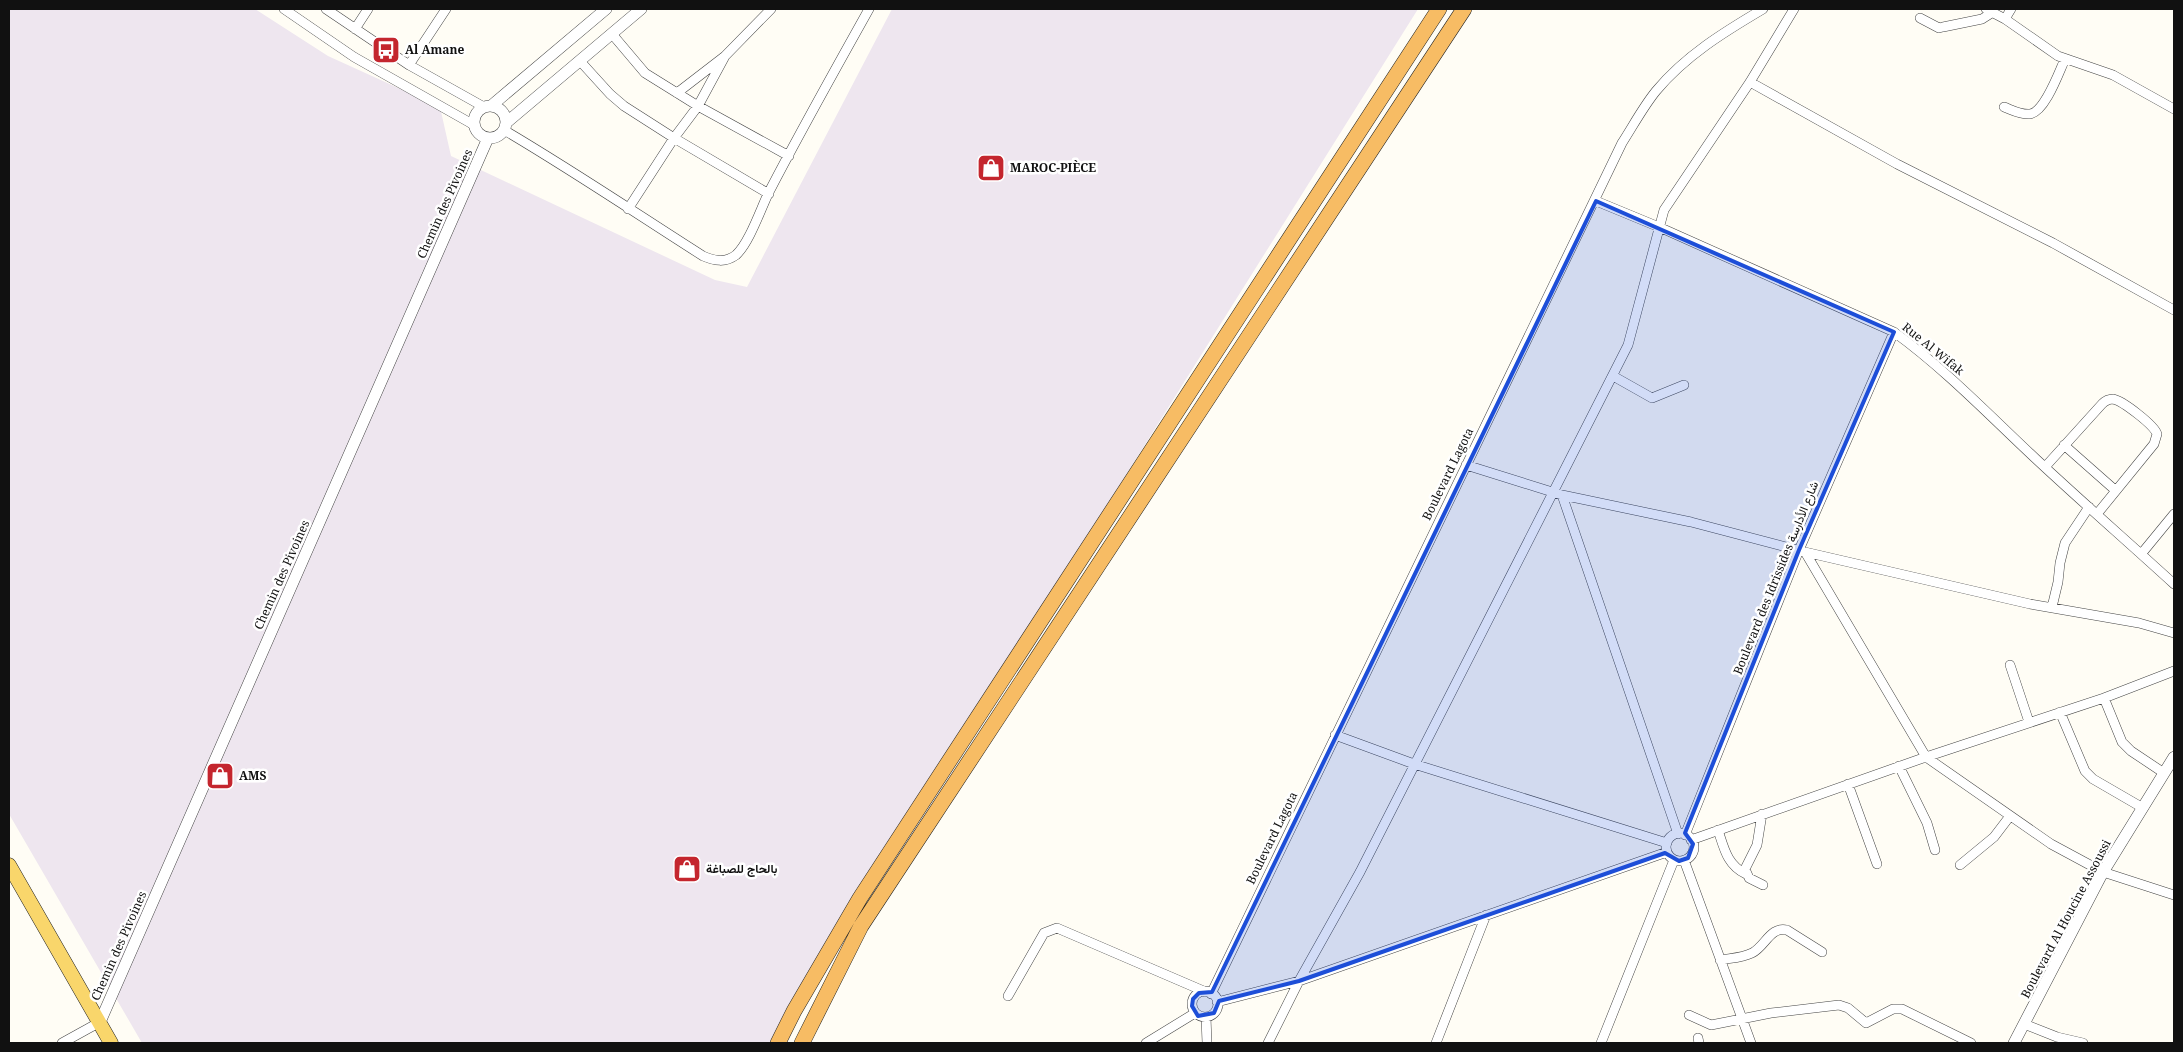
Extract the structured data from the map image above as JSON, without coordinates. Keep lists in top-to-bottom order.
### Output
{
  "streets": {
    "street": [
      "Chemin des Pivoines",
      "Rue Al Wifak",
      "Boulevard Lagota",
      "Boulevard des Idrissides شارع الأدارسة",
      "Boulevard Al Houcine Assoussi"
    ]
  },
  "crossings": [
    ["Rue Al Wifak", "Boulevard Lagota"],
    ["Rue Al Wifak", "Boulevard des Idrissides شارع الأدارسة"]
  ],
  "places": {
    "bus stop": ["Al Amane"],
    "shop": ["MAROC-PIÈCE", "AMS", "بالحاج للصباغة"]
  }
}
